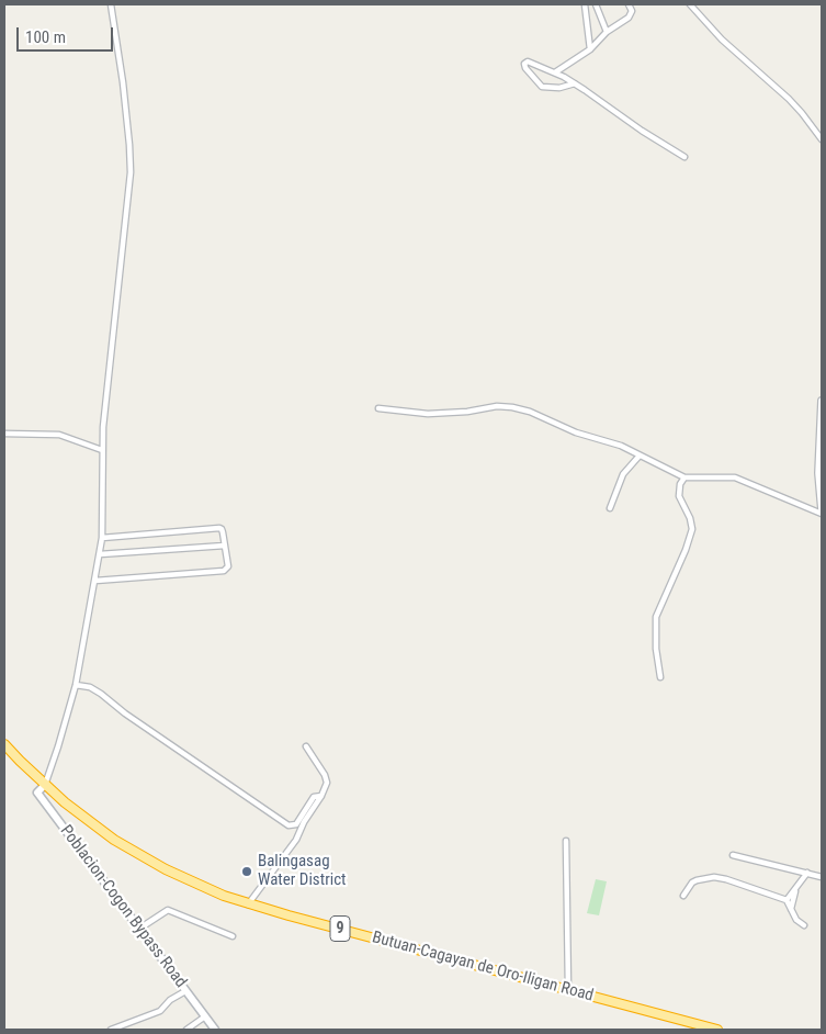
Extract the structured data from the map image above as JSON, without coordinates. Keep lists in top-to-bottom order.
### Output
{
  "streets": {
    "highway": ["9", "Butuan-Cagayan de Oro-Iligan Road"],
    "main road": ["Poblacion-Cogon Bypass Road"]
  },
  "crossings": [
    ["Poblacion-Cogon Bypass Road", "Butuan-Cagayan de Oro-Iligan Road"]
  ],
  "places": ["Balingasag Water District"],
  "scale_bar": "100 m"
}
